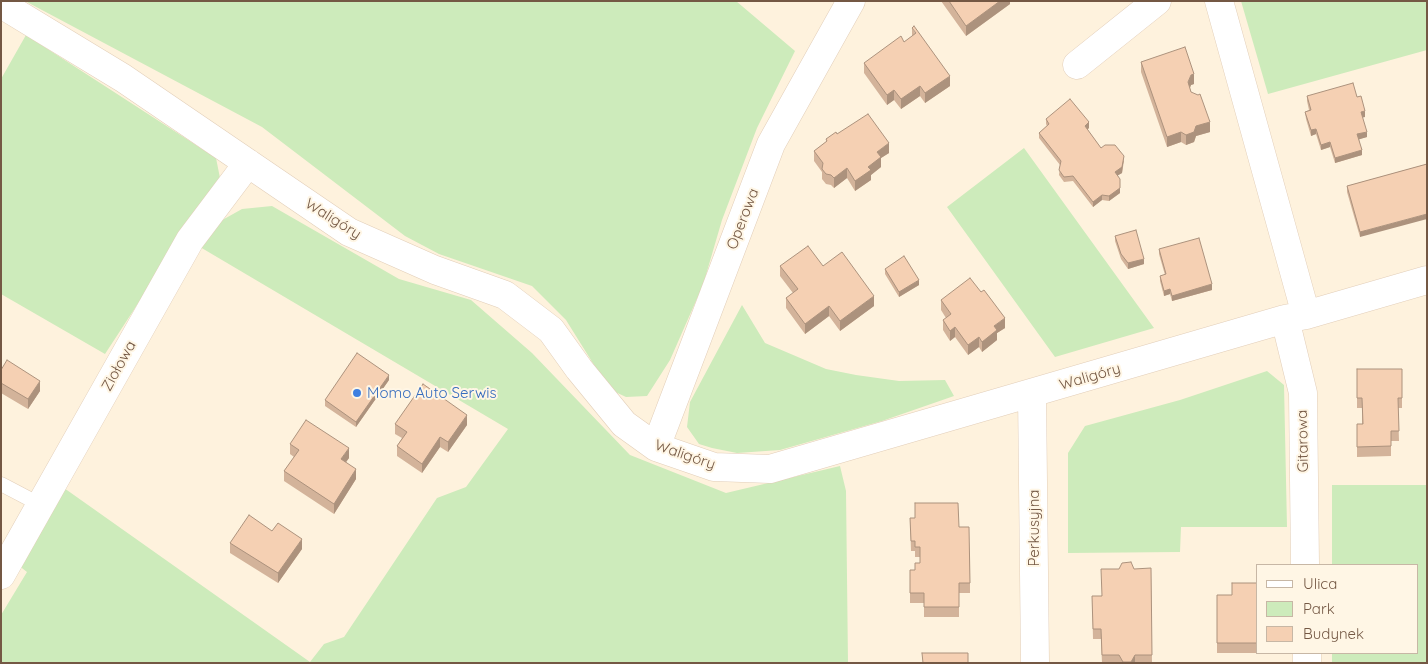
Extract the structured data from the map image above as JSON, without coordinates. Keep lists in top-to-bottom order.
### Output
{
  "streets": {
    "street": [
      "Waligóry",
      "Operowa",
      "Ziołowa",
      "Gitarowa",
      "Perkusyjna"
    ]
  },
  "crossings": [
    ["Waligóry", "Operowa"],
    ["Waligóry", "Ziołowa"],
    ["Waligóry", "Gitarowa"],
    ["Waligóry", "Perkusyjna"]
  ],
  "places": ["Momo Auto Serwis"],
  "legend": ["Ulica", "Park", "Budynek"]
}
